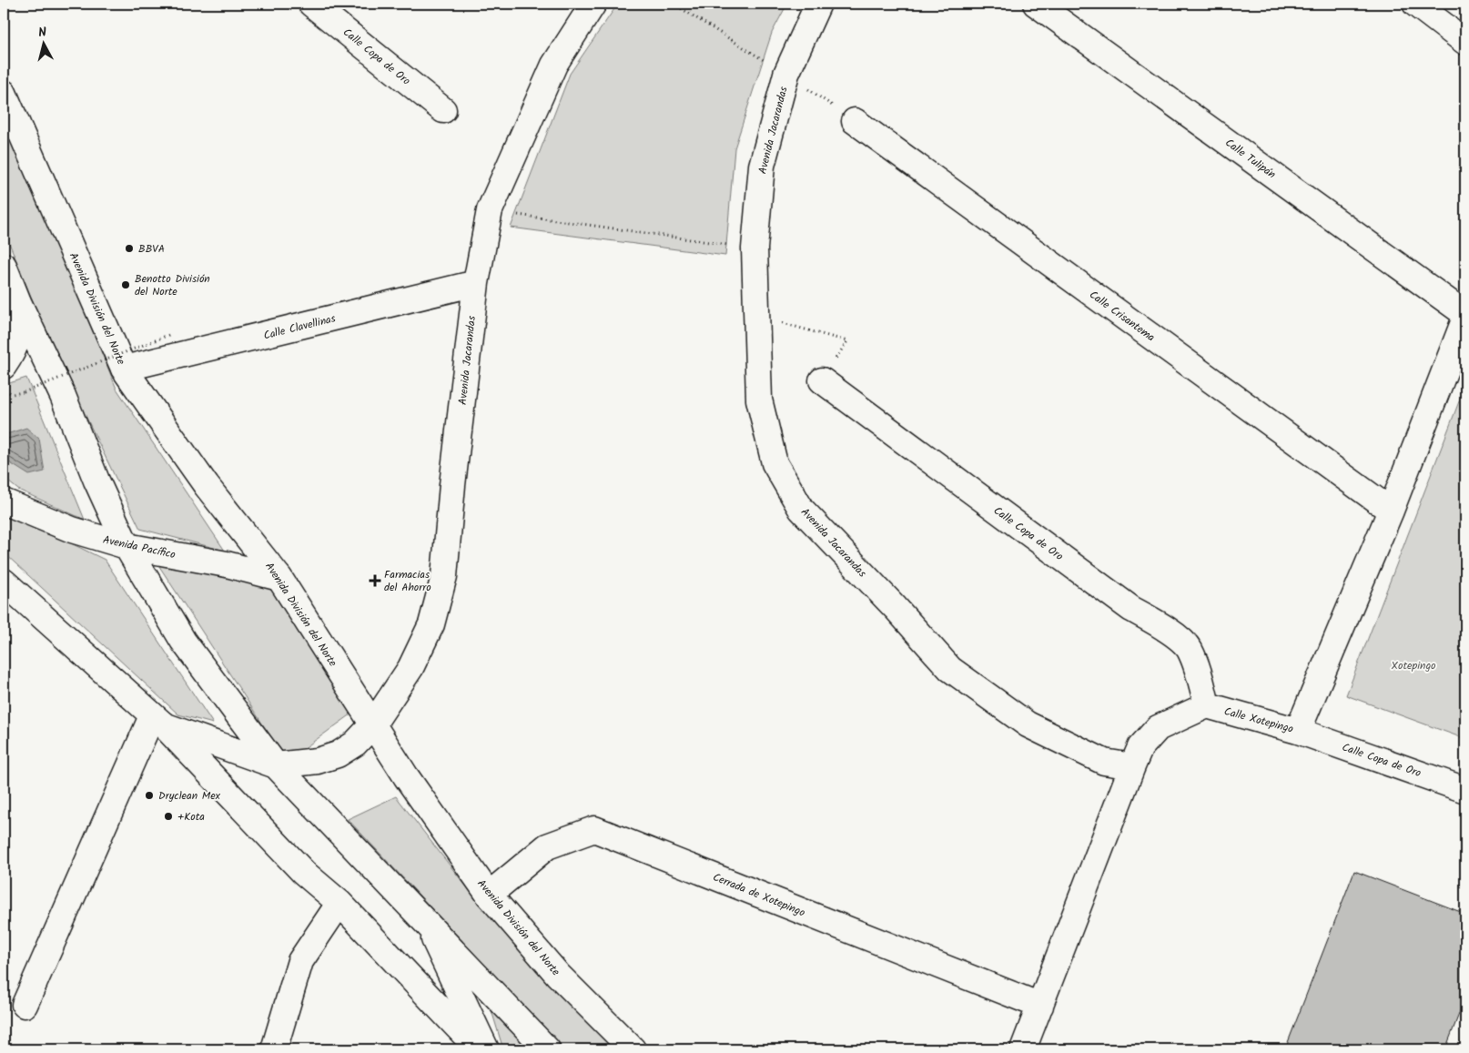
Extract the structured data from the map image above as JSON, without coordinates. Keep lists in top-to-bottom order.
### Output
{
  "streets": {
    "street": [
      "Calle Copa de Oro",
      "Avenida Jacarandas",
      "Calle Tulipán",
      "Avenida División del Norte",
      "Calle Crisantema",
      "Calle Clavellinas",
      "Avenida Pacífico",
      "Calle Xotepingo",
      "Cerrada de Xotepingo"
    ]
  },
  "crossings": [
    ["Calle Copa de Oro", "Calle Xotepingo"],
    ["Avenida Jacarandas", "Avenida División del Norte"],
    ["Avenida Jacarandas", "Calle Clavellinas"],
    ["Calle Tulipán", "Calle Xotepingo"],
    ["Avenida División del Norte", "Calle Clavellinas"],
    ["Avenida División del Norte", "Avenida Pacífico"],
    ["Avenida División del Norte", "Cerrada de Xotepingo"],
    ["Calle Crisantema", "Calle Xotepingo"]
  ],
  "parks": ["Xotepingo"],
  "places": {
    "other": [
      "BBVA",
      "Benotto División del Norte",
      "Dryclean Mex",
      "+Kota"
    ],
    "health": ["Farmacias del Ahorro"]
  },
  "north": "top"
}
